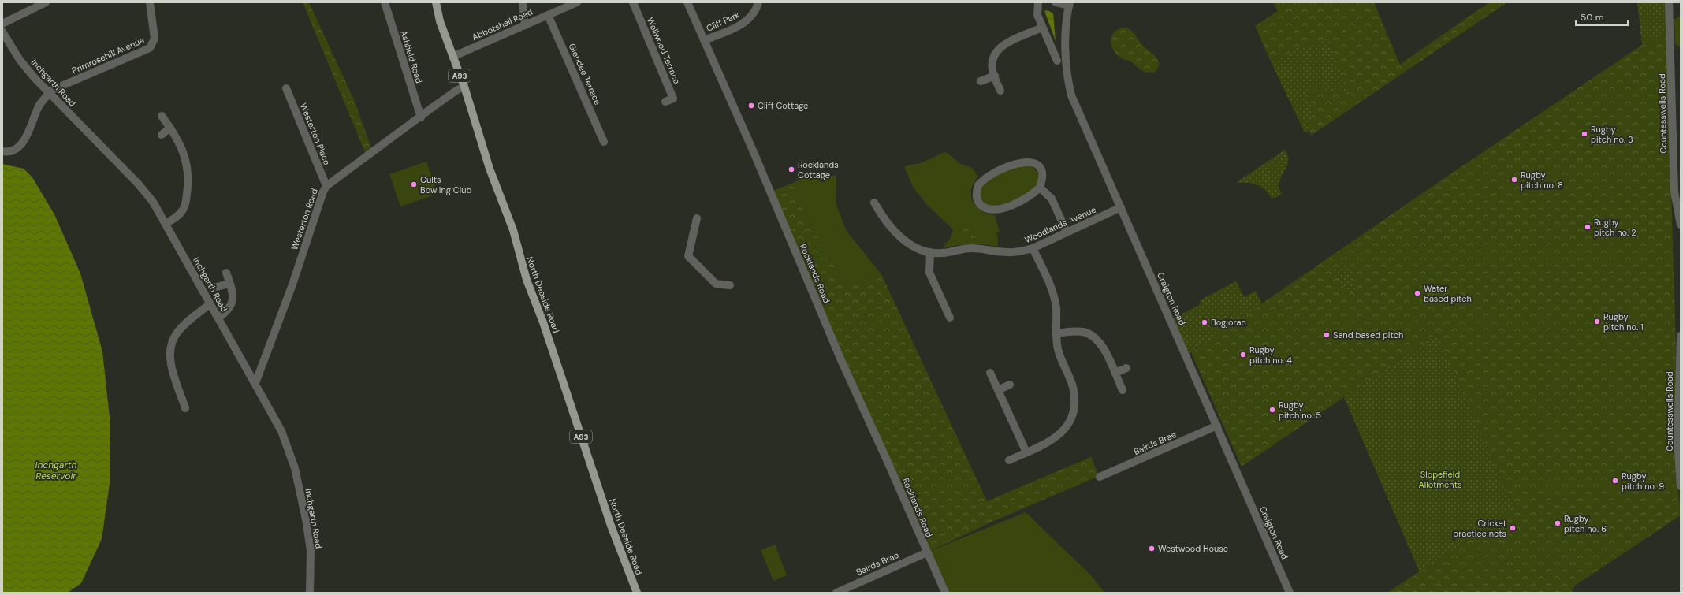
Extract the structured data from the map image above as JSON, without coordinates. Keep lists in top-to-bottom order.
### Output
{
  "streets": {
    "main road": ["A93", "North Deeside Road"],
    "street": [
      "Cliff Park",
      "Abbotshall Road",
      "Wellwood Terrace",
      "Primrosehill Avenue",
      "Ashfield Road",
      "Glendee Terrace",
      "Inchgarth Road",
      "Countesswells Road",
      "Westerton Place",
      "Westerton Road",
      "Woodlands Avenue",
      "Rocklands Road",
      "Craigton Road",
      "Bairds Brae"
    ]
  },
  "crossings": [
    ["Cliff Park", "Rocklands Road"],
    ["Abbotshall Road", "Glendee Terrace"],
    ["Abbotshall Road", "North Deeside Road"],
    ["Primrosehill Avenue", "Inchgarth Road"],
    ["Ashfield Road", "Westerton Road"],
    ["Inchgarth Road", "Westerton Road"],
    ["Westerton Place", "Westerton Road"],
    ["Westerton Road", "North Deeside Road"],
    ["Woodlands Avenue", "Craigton Road"],
    ["Rocklands Road", "Bairds Brae"],
    ["Craigton Road", "Bairds Brae"]
  ],
  "water": ["Inchgarth Reservoir"],
  "parks": ["Slopefield Allotments"],
  "places": [
    "Cliff Cottage",
    "Rugby pitch no. 3",
    "Rocklands Cottage",
    "Rugby pitch no. 8",
    "Cults Bowling Club",
    "Rugby pitch no. 2",
    "Water based pitch",
    "Rugby pitch no. 1",
    "Bogjoran",
    "Sand based pitch",
    "Rugby pitch no. 4",
    "Rugby pitch no. 5",
    "Rugby pitch no. 9",
    "Rugby pitch no. 6",
    "Cricket practice nets",
    "Westwood House"
  ],
  "scale_bar": "50 m"
}
